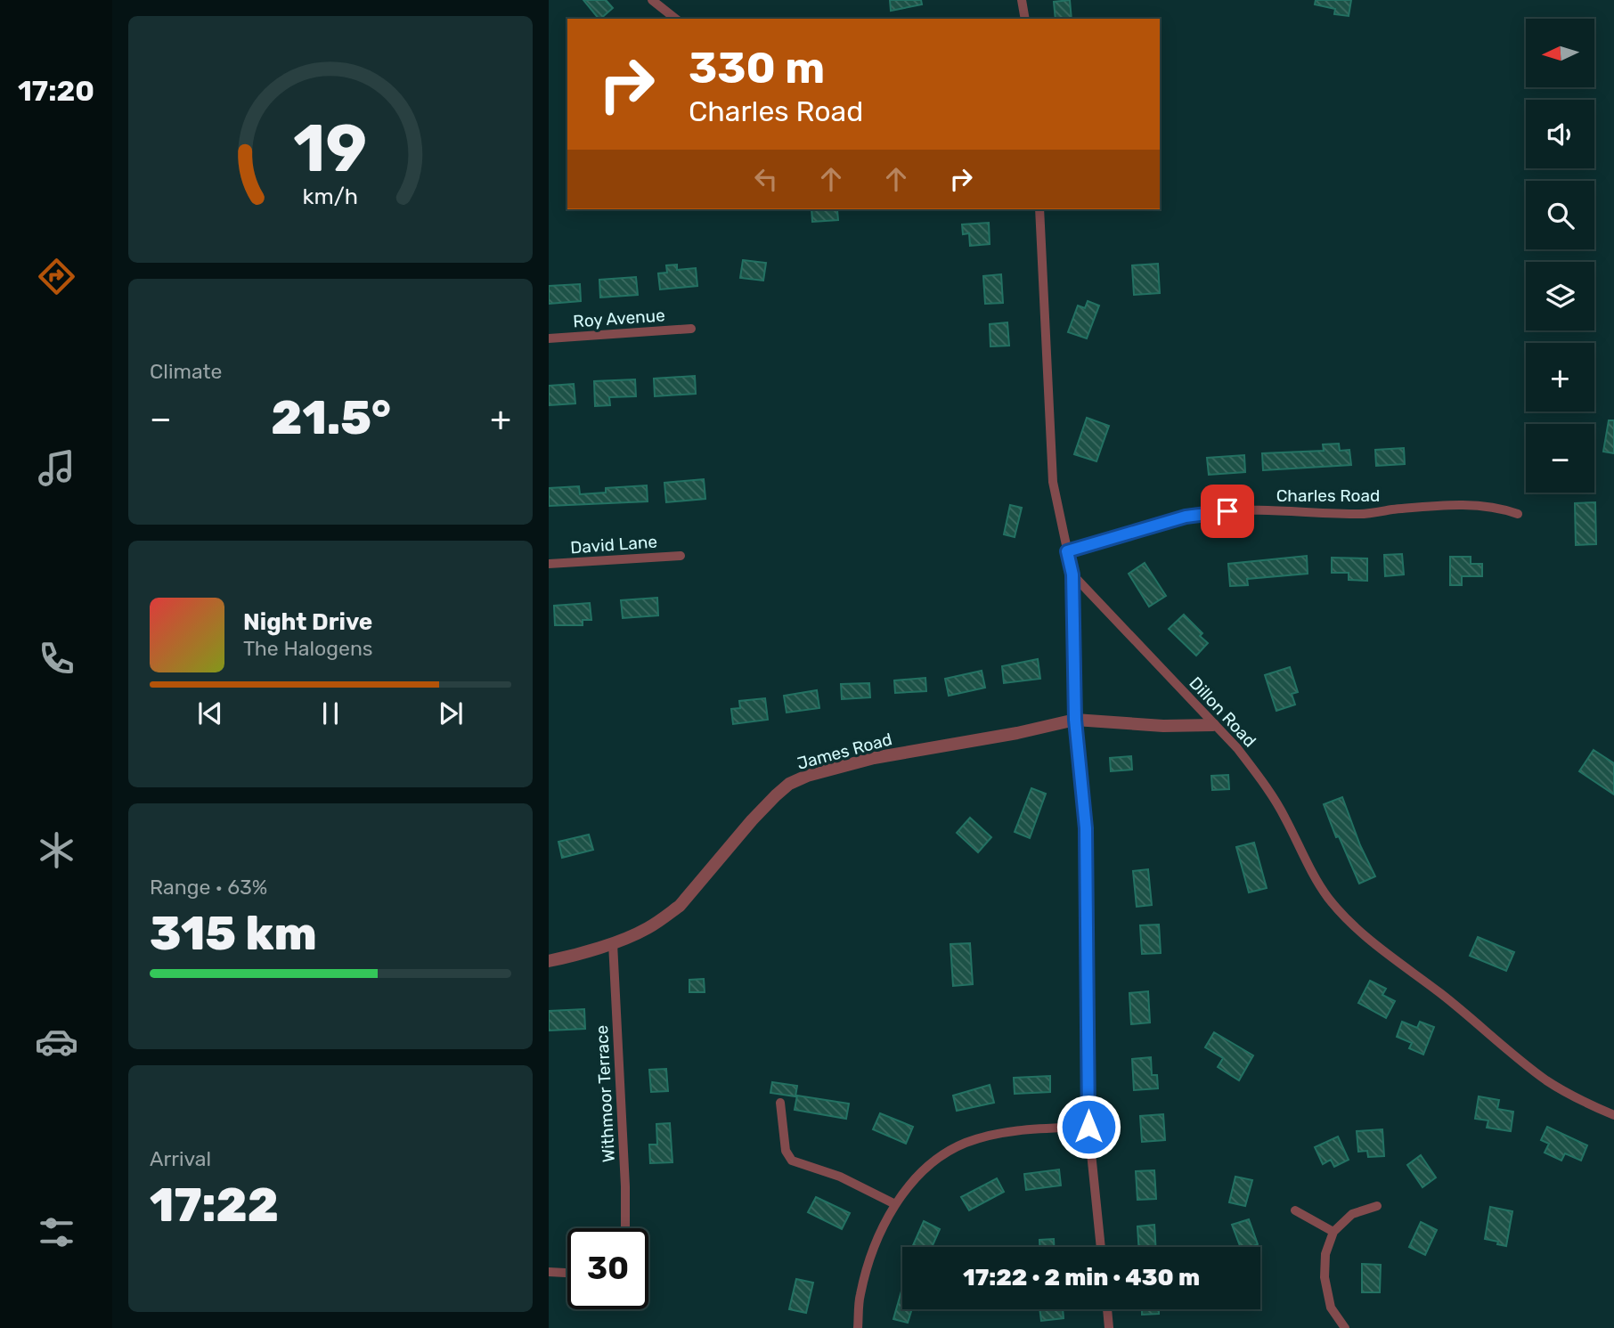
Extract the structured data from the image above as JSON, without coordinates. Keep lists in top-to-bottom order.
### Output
{
  "streets": {
    "street": [
      "Roy Avenue",
      "Charles Road",
      "David Lane",
      "Dillon Road",
      "James Road",
      "Withmoor Terrace"
    ]
  },
  "crossings": [
    ["Dillon Road", "James Road"],
    ["James Road", "Withmoor Terrace"]
  ],
  "north": "left",
  "page": {
    "tabs": "17:20",
    "map_buttons": ["+", "−"],
    "turn": ["330 m", "Charles Road"],
    "tile": [
      "Climate",
      ["Range · 63%", "315 km"],
      ["Arrival", "17:22"]
    ],
    "heat": ["−", "21.5°", "+"],
    "song": ["Night Drive", "The Halogens"],
    "limit": "30",
    "trip": "17:22 · 2 min · 430 m",
    "gauge": ["19", "km/h"]
  }
}
